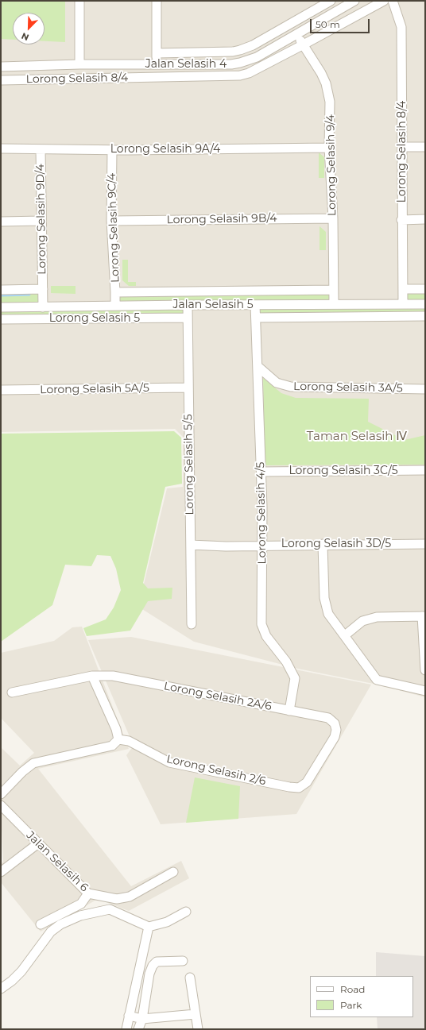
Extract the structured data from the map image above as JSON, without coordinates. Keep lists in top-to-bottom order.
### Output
{
  "streets": {
    "street": [
      "Jalan Selasih 4",
      "Lorong Selasih 8/4",
      "Lorong Selasih 9A/4",
      "Lorong Selasih 9/4",
      "Lorong Selasih 9D/4",
      "Lorong Selasih 9B/4",
      "Lorong Selasih 9C/4",
      "Jalan Selasih 5",
      "Lorong Selasih 5",
      "Lorong Selasih 3A/5",
      "Lorong Selasih 5A/5",
      "Lorong Selasih 5/5",
      "Lorong Selasih 3C/5",
      "Lorong Selasih 4/5",
      "Lorong Selasih 3D/5",
      "Lorong Selasih 2A/6",
      "Lorong Selasih 2/6",
      "Jalan Selasih 6"
    ]
  },
  "crossings": [
    ["Jalan Selasih 4", "Lorong Selasih 9/4"],
    ["Lorong Selasih 8/4", "Lorong Selasih 9/4"],
    ["Lorong Selasih 8/4", "Jalan Selasih 5"],
    ["Lorong Selasih 9A/4", "Lorong Selasih 9/4"],
    ["Lorong Selasih 9A/4", "Lorong Selasih 9D/4"],
    ["Lorong Selasih 9A/4", "Lorong Selasih 9C/4"],
    ["Lorong Selasih 9/4", "Lorong Selasih 9B/4"],
    ["Lorong Selasih 9/4", "Jalan Selasih 5"],
    ["Lorong Selasih 9D/4", "Jalan Selasih 5"],
    ["Lorong Selasih 9B/4", "Lorong Selasih 9C/4"],
    ["Lorong Selasih 9C/4", "Jalan Selasih 5"],
    ["Jalan Selasih 5", "Lorong Selasih 5/5"],
    ["Jalan Selasih 5", "Lorong Selasih 4/5"],
    ["Lorong Selasih 5", "Lorong Selasih 5/5"],
    ["Lorong Selasih 3A/5", "Lorong Selasih 4/5"],
    ["Lorong Selasih 5A/5", "Lorong Selasih 5/5"],
    ["Lorong Selasih 5/5", "Lorong Selasih 3D/5"],
    ["Lorong Selasih 3C/5", "Lorong Selasih 4/5"],
    ["Lorong Selasih 4/5", "Lorong Selasih 3D/5"],
    ["Lorong Selasih 4/5", "Lorong Selasih 2A/6"],
    ["Lorong Selasih 2A/6", "Lorong Selasih 2/6"]
  ],
  "districts": ["Taman Selasih Ⅳ"],
  "legend": ["Road", "Park"],
  "scale_bar": "50 m",
  "north": "bottom left"
}
